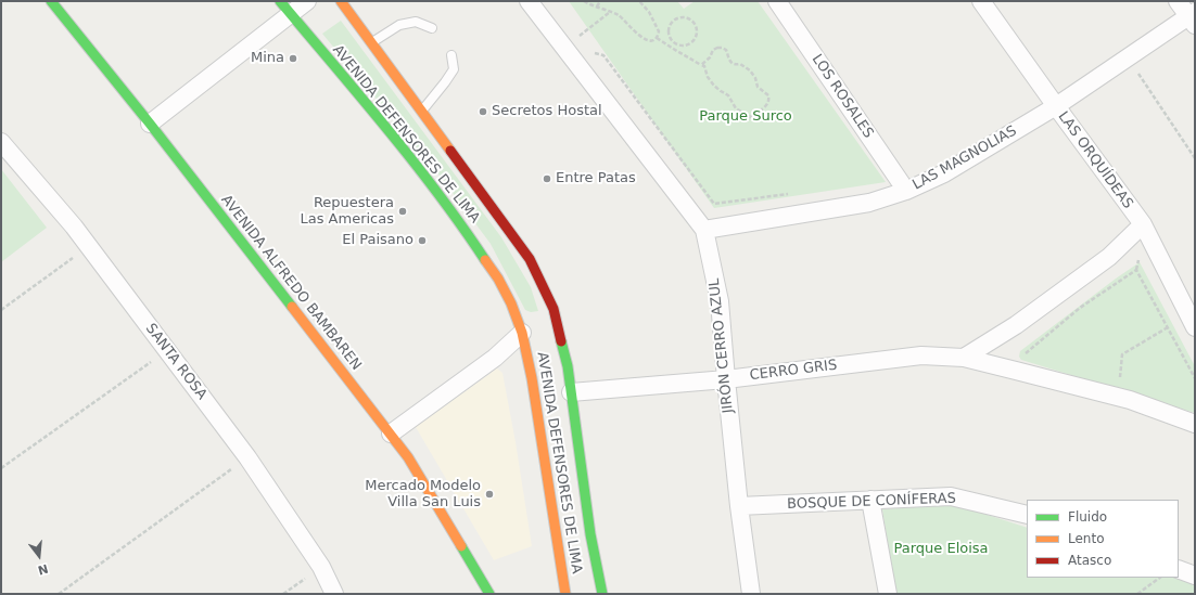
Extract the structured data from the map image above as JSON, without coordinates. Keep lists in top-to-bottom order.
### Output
{
  "streets": {
    "main road": ["AVENIDA DEFENSORES DE LIMA", "AVENIDA ALFREDO BAMBAREN"],
    "street": [
      "LOS ROSALES",
      "LAS MAGNOLIAS",
      "LAS ORQUÍDEAS",
      "JIRÓN CERRO AZUL",
      "SANTA ROSA",
      "CERRO GRIS",
      "BOSQUE DE CONÍFERAS"
    ]
  },
  "crossings": [
    ["LOS ROSALES", "LAS MAGNOLIAS"],
    ["AVENIDA DEFENSORES DE LIMA", "CERRO GRIS"],
    ["LAS MAGNOLIAS", "LAS ORQUÍDEAS"],
    ["LAS MAGNOLIAS", "JIRÓN CERRO AZUL"],
    ["JIRÓN CERRO AZUL", "CERRO GRIS"],
    ["JIRÓN CERRO AZUL", "BOSQUE DE CONÍFERAS"]
  ],
  "parks": ["Parque Surco", "Parque Eloisa"],
  "places": [
    "Mina",
    "Secretos Hostal",
    "Entre Patas",
    "Repuestera Las Americas",
    "El Paisano",
    "Mercado Modelo Villa San Luis"
  ],
  "legend": ["Fluido", "Lento", "Atasco"],
  "north": "bottom"
}
